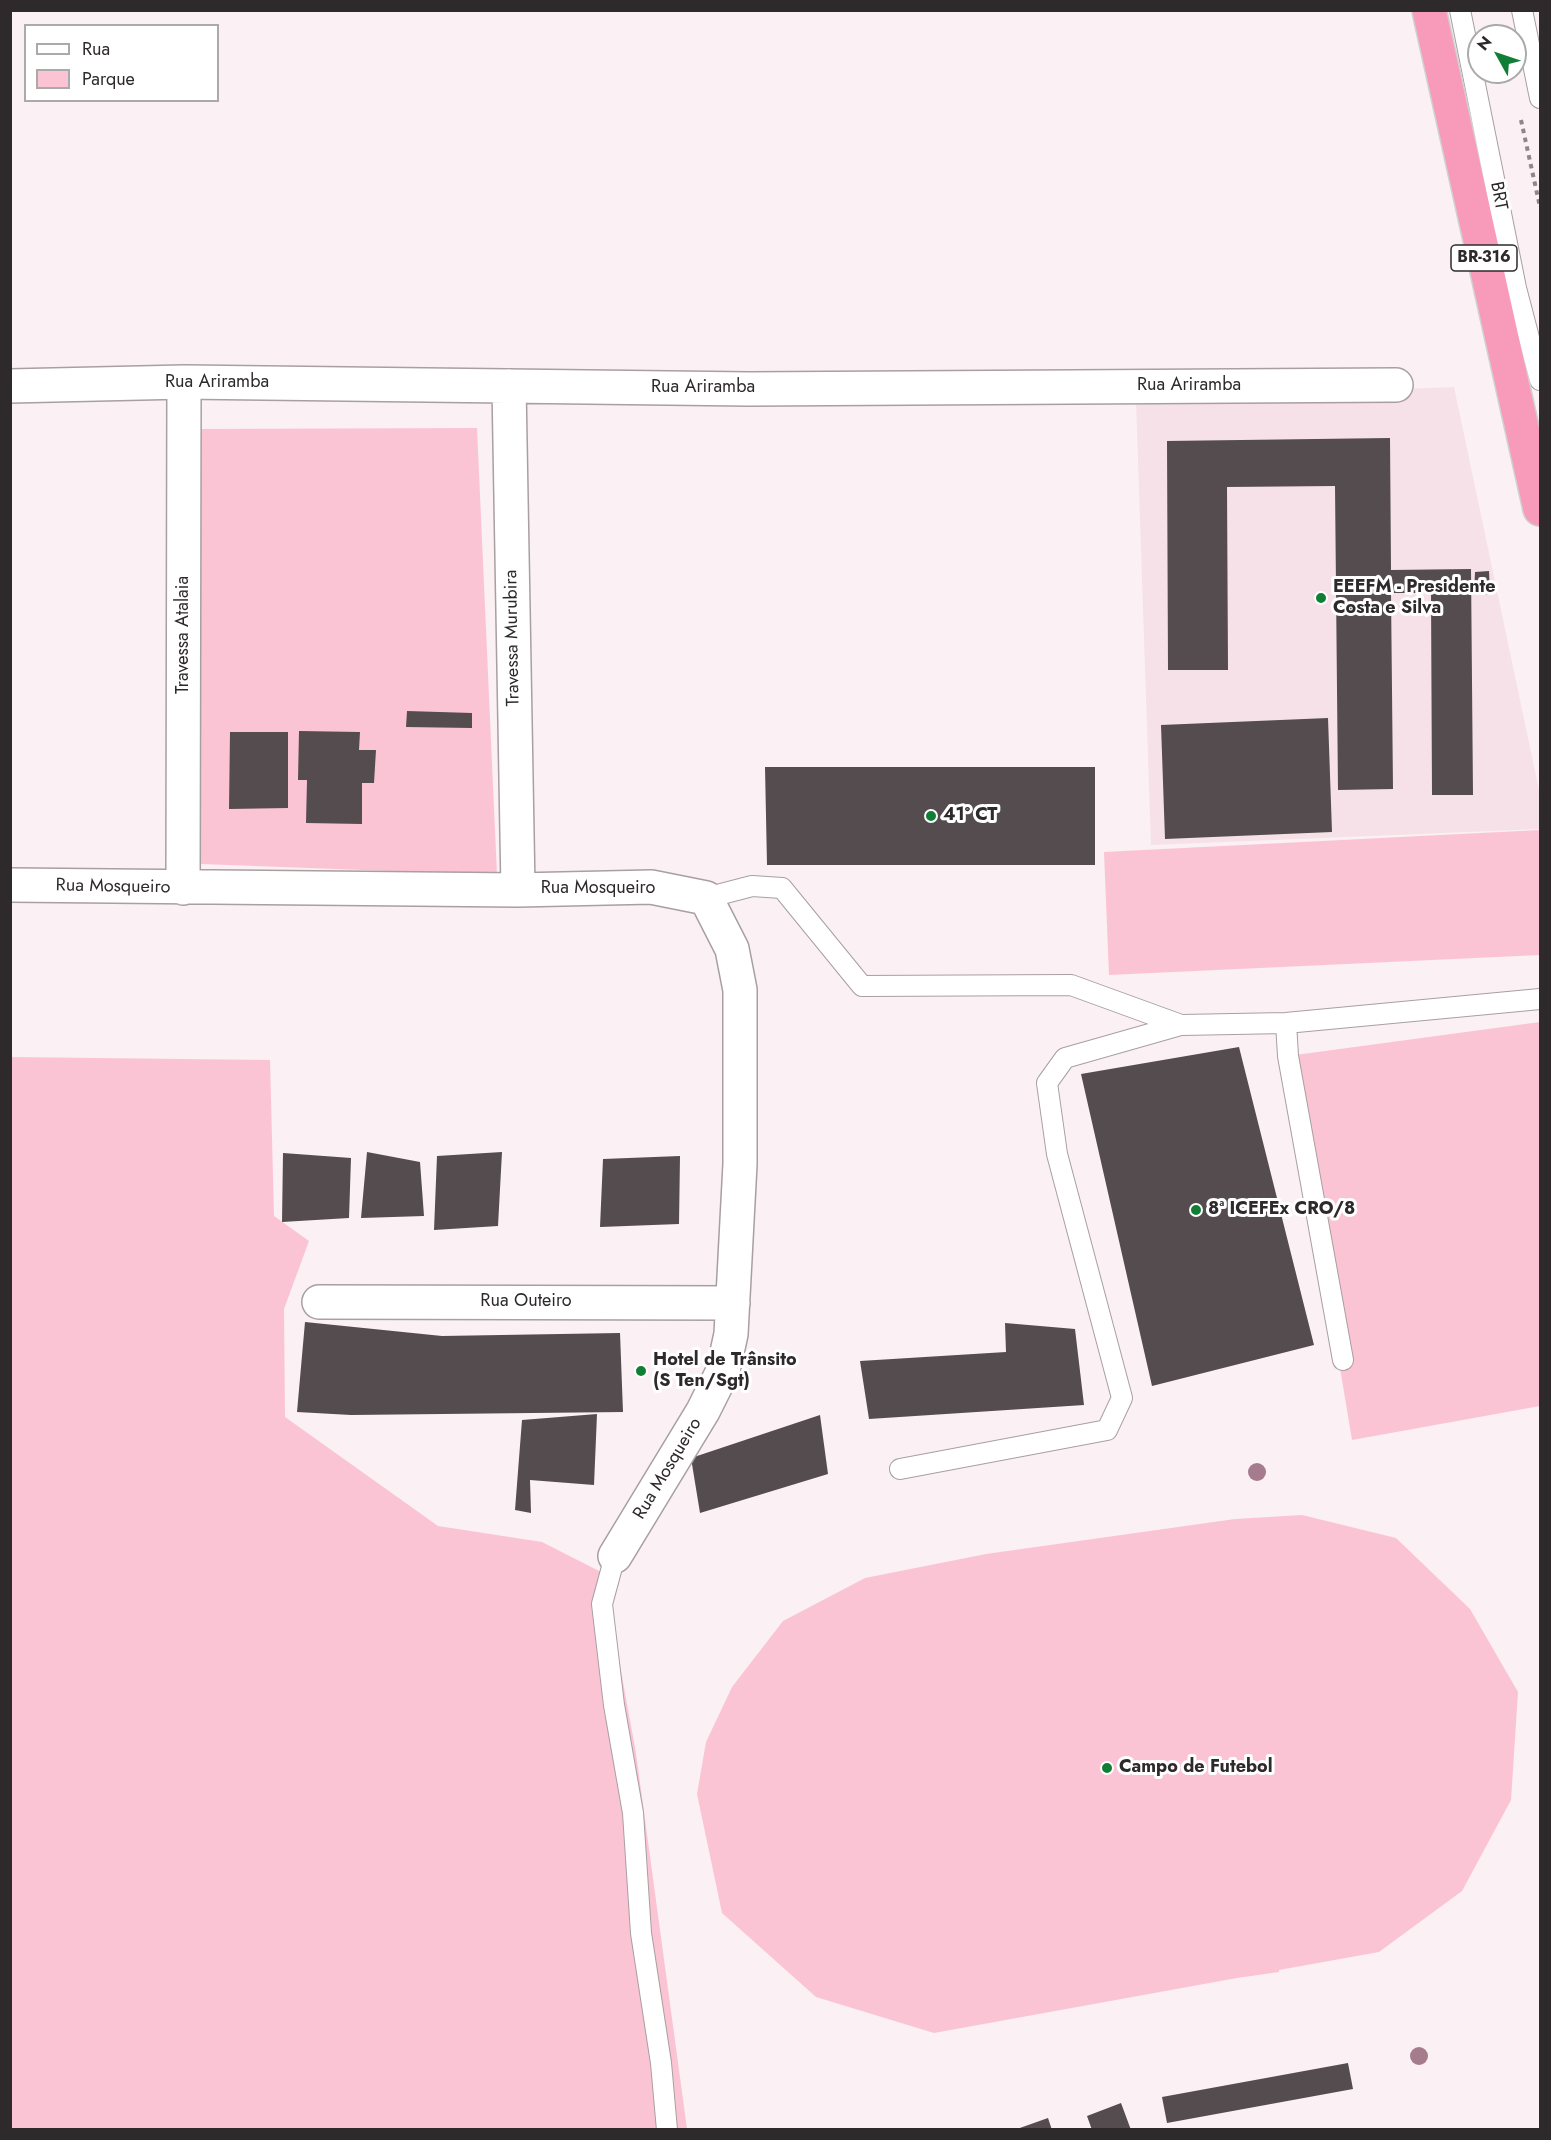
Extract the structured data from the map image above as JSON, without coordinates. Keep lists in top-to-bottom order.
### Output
{
  "streets": {
    "highway": ["BR-316"],
    "street": [
      "Rua Ariramba",
      "Travessa Atalaia",
      "Travessa Murubira",
      "Rua Mosqueiro",
      "Rua Outeiro"
    ],
    "lane": ["BRT"]
  },
  "crossings": [
    ["Rua Ariramba", "Travessa Atalaia"],
    ["Rua Ariramba", "Travessa Murubira"],
    ["Travessa Atalaia", "Rua Mosqueiro"],
    ["Travessa Murubira", "Rua Mosqueiro"],
    ["Rua Mosqueiro", "Rua Outeiro"]
  ],
  "places": [
    "EEEFM - Presidente Costa e Silva",
    "41º CT",
    "8ª ICEFEx CRO/8",
    "Hotel de Trânsito (S Ten/Sgt)",
    "Campo de Futebol"
  ],
  "legend": ["Rua", "Parque"],
  "north": "top left"
}
